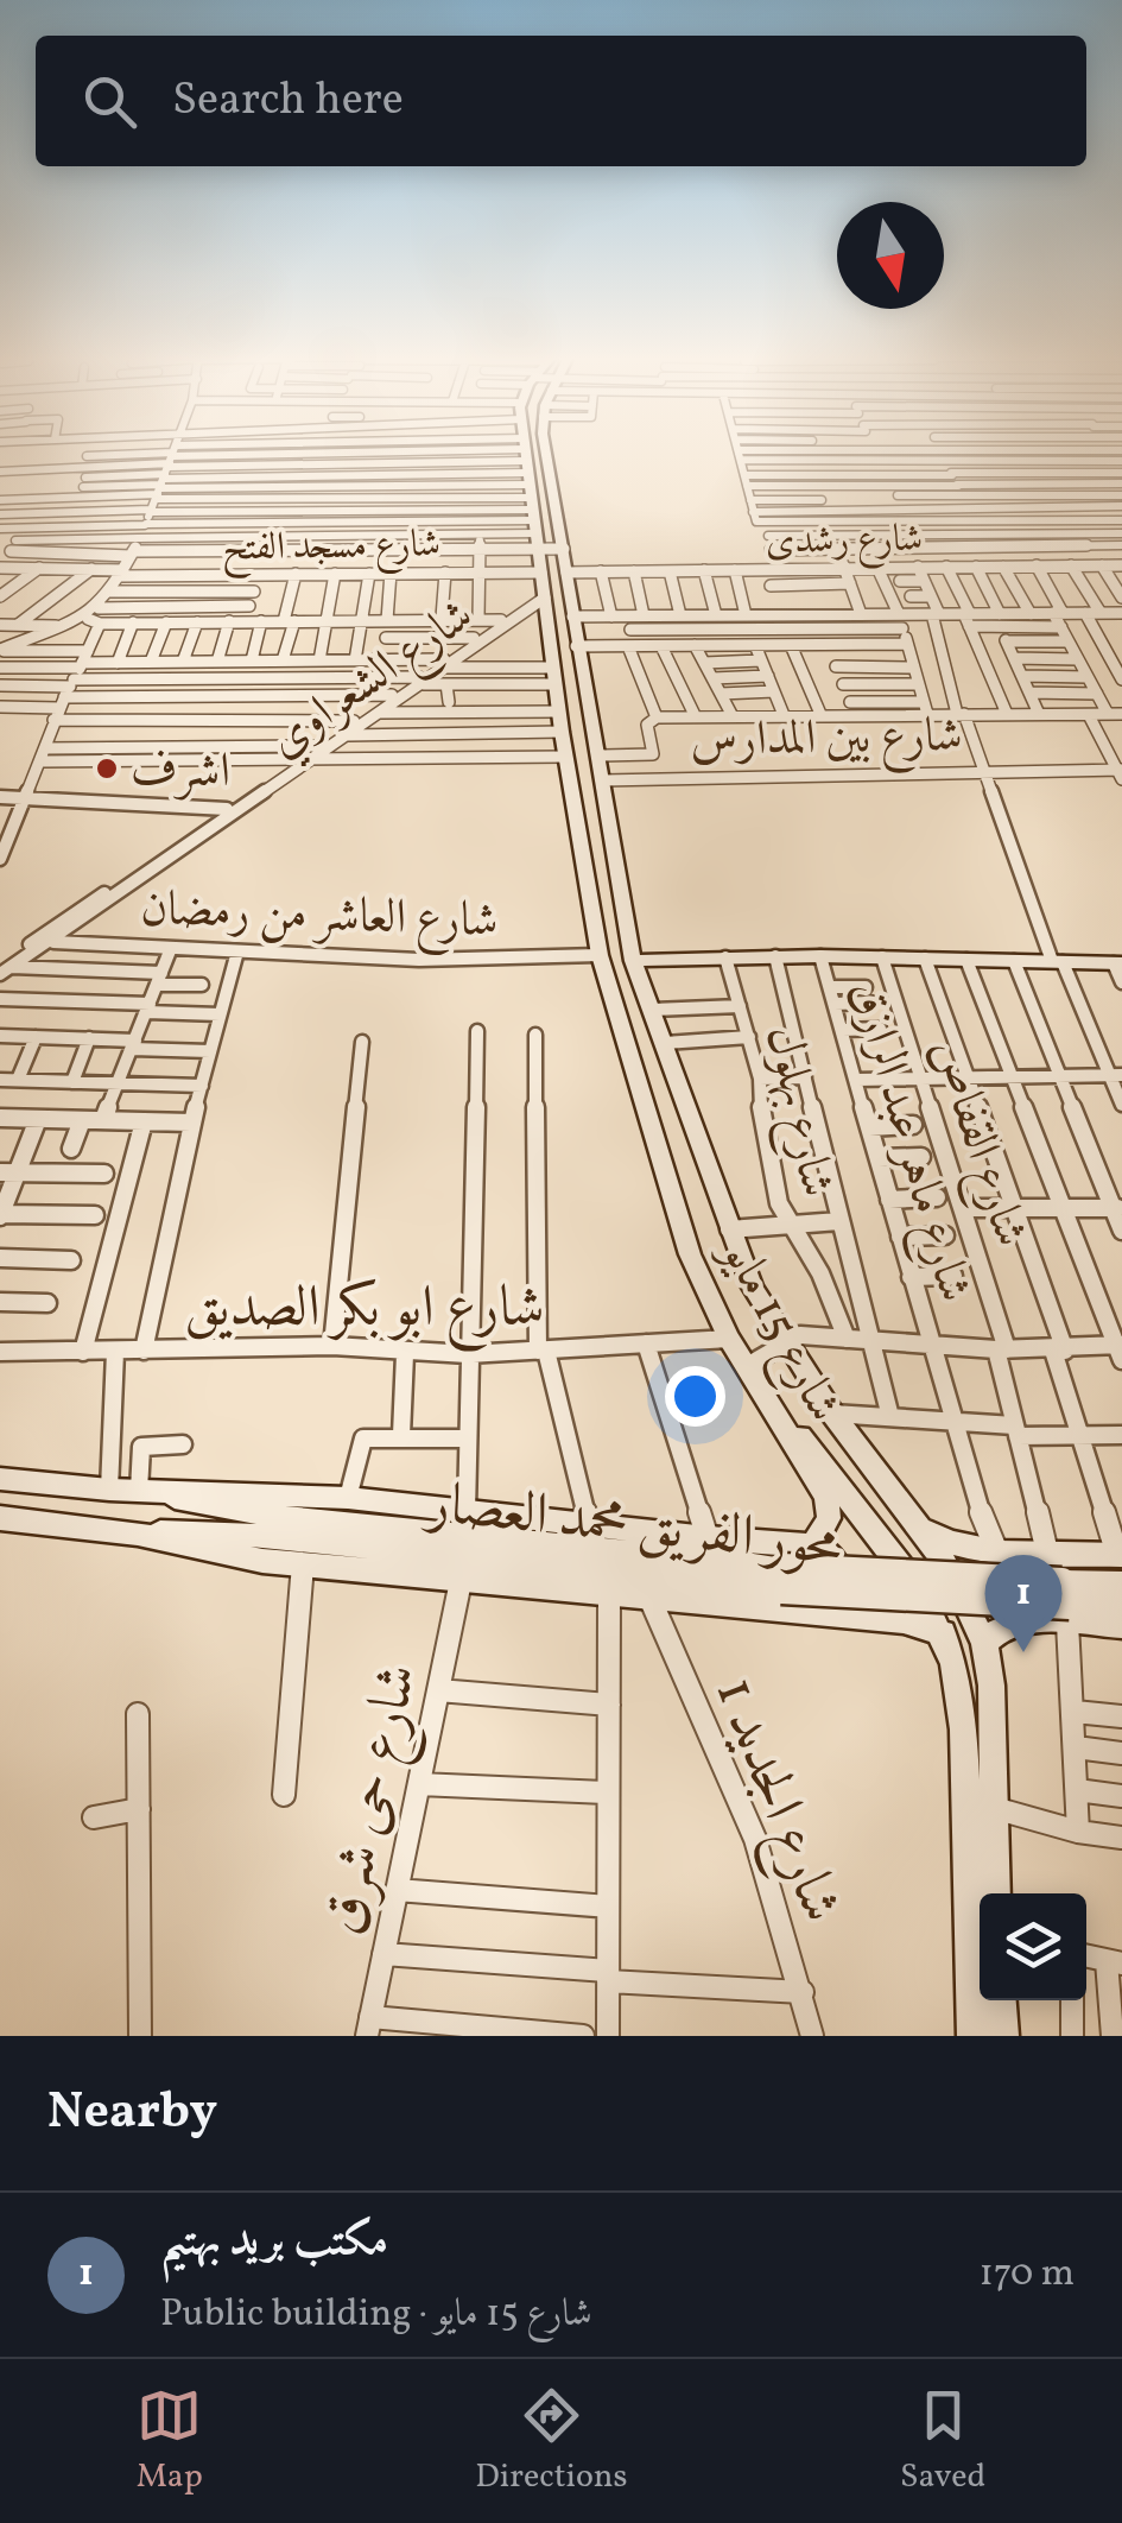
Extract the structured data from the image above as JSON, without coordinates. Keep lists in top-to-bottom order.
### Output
{
  "streets": {
    "main road": ["شارع 15 مايو", "محور الفريق محمد العصار"],
    "street": [
      "شارع رشدى",
      "شارع مسجد الفتح",
      "شارع الشعراوي",
      "شارع بين المدارس",
      "شارع العاشر من رمضان",
      "شارع بهلول",
      "شارع ماهر عبد الرازق",
      "شارع القفاص",
      "شارع ابو بكر الصديق",
      "شارع حى شرق",
      "شارع الجديد 1"
    ]
  },
  "crossings": [
    ["شارع رشدى", "شارع 15 مايو"],
    ["شارع مسجد الفتح", "شارع الشعراوي"],
    ["شارع مسجد الفتح", "شارع 15 مايو"],
    ["شارع الشعراوي", "شارع العاشر من رمضان"],
    ["شارع الشعراوي", "شارع 15 مايو"],
    ["شارع بين المدارس", "شارع 15 مايو"],
    ["شارع العاشر من رمضان", "شارع 15 مايو"],
    ["شارع ابو بكر الصديق", "شارع 15 مايو"]
  ],
  "places": ["اشرف"],
  "north": "bottom",
  "page": {
    "search": "Search here",
    "pins": "1",
    "heading": "Nearby",
    "list": [
      {
        "mark": "1",
        "name": "مكتب بريد بهتيم",
        "note": "Public building · شارع 15 مايو",
        "value": "170 m"
      }
    ],
    "nav": ["Map", "Directions", "Saved"]
  }
}
